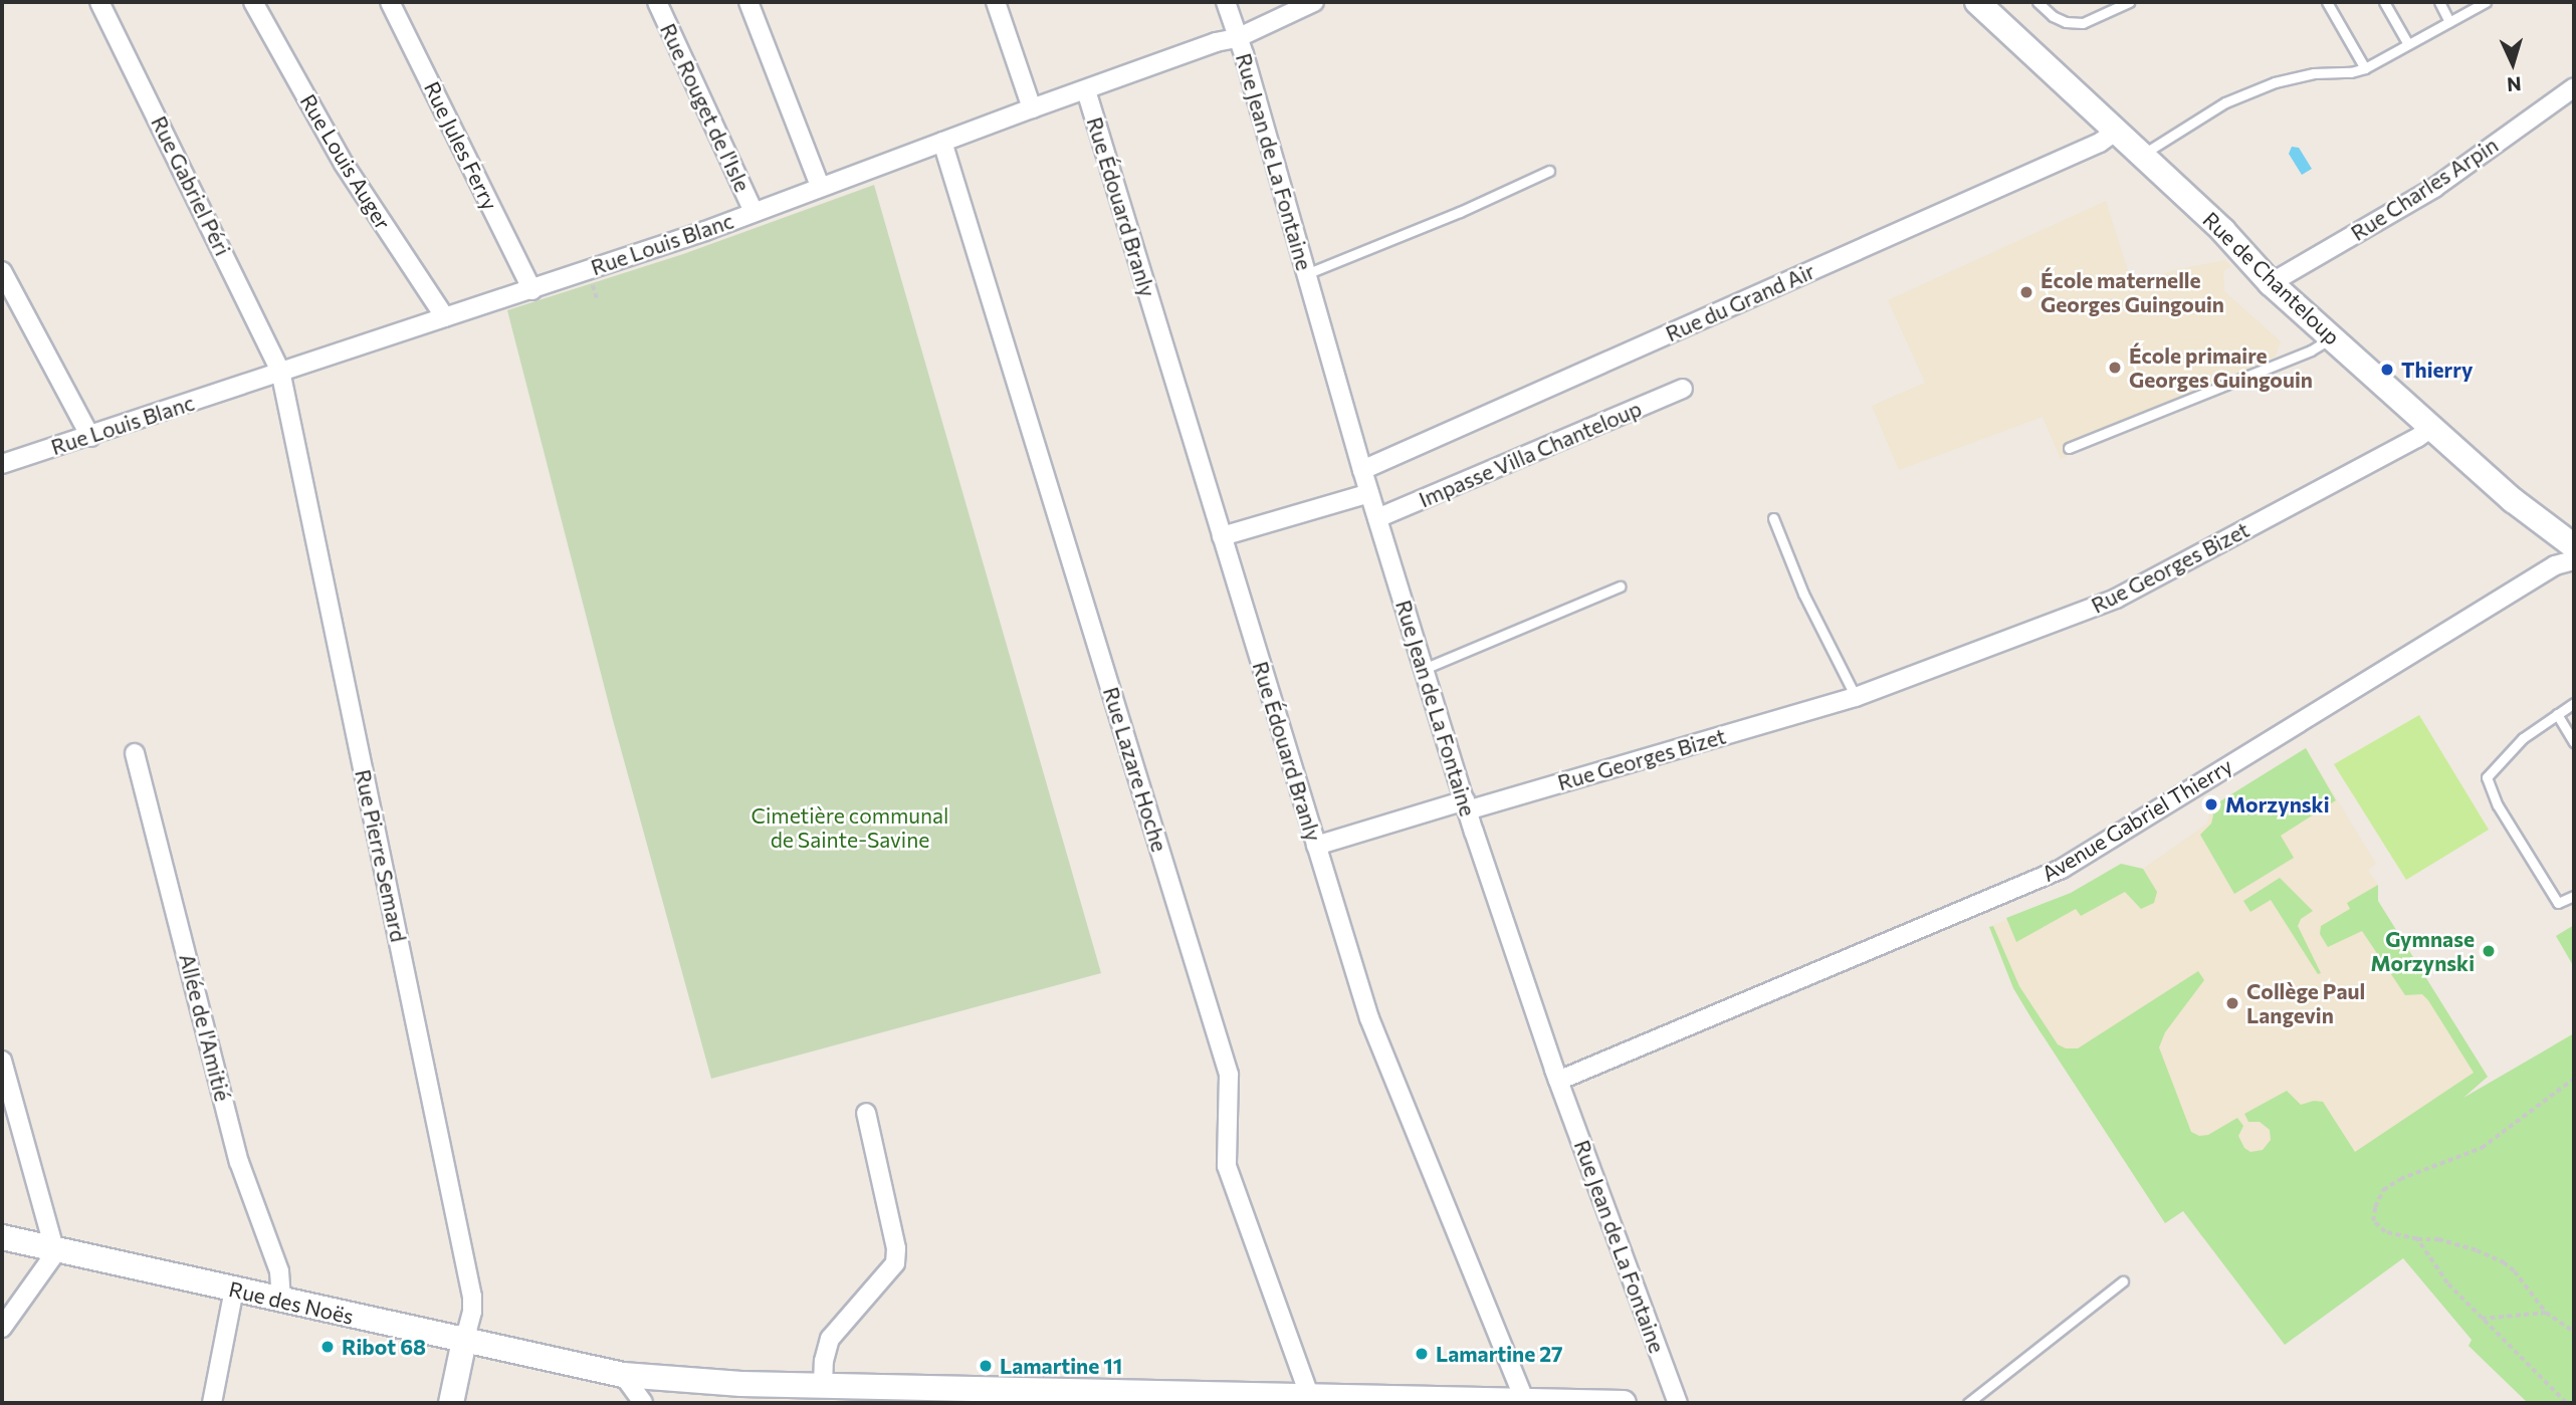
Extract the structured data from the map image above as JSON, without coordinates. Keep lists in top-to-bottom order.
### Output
{
  "streets": {
    "street": [
      "Rue Rouget de l'Isle",
      "Rue Jules Ferry",
      "Rue Louis Auger",
      "Rue Jean de La Fontaine",
      "Rue Gabriel Péri",
      "Rue Charles Arpin",
      "Rue Édouard Branly",
      "Rue Louis Blanc",
      "Rue de Chanteloup",
      "Rue du Grand Air",
      "Impasse Villa Chanteloup",
      "Rue Georges Bizet",
      "Rue Lazare Hoche",
      "Avenue Gabriel Thierry",
      "Rue Pierre Semard",
      "Allée de l'Amitié",
      "Rue des Noës"
    ]
  },
  "crossings": [
    ["Rue Rouget de l'Isle", "Rue Louis Blanc"],
    ["Rue Jules Ferry", "Rue Louis Blanc"],
    ["Rue Louis Auger", "Rue Louis Blanc"],
    ["Rue Jean de La Fontaine", "Rue Louis Blanc"],
    ["Rue Jean de La Fontaine", "Rue du Grand Air"],
    ["Rue Jean de La Fontaine", "Impasse Villa Chanteloup"],
    ["Rue Jean de La Fontaine", "Rue Georges Bizet"],
    ["Rue Jean de La Fontaine", "Avenue Gabriel Thierry"],
    ["Rue Gabriel Péri", "Rue Louis Blanc"],
    ["Rue Gabriel Péri", "Rue Pierre Semard"],
    ["Rue Charles Arpin", "Rue de Chanteloup"],
    ["Rue Édouard Branly", "Rue Louis Blanc"],
    ["Rue Édouard Branly", "Rue Georges Bizet"],
    ["Rue Édouard Branly", "Rue des Noës"],
    ["Rue Louis Blanc", "Rue Lazare Hoche"],
    ["Rue Louis Blanc", "Rue Pierre Semard"],
    ["Rue de Chanteloup", "Rue du Grand Air"],
    ["Rue de Chanteloup", "Rue Georges Bizet"],
    ["Rue Lazare Hoche", "Rue des Noës"],
    ["Rue Pierre Semard", "Rue des Noës"],
    ["Allée de l'Amitié", "Rue des Noës"]
  ],
  "parks": ["Cimetière communal de Sainte-Savine"],
  "places": [
    "École maternelle Georges Guingouin",
    "École primaire Georges Guingouin",
    "Thierry",
    "Morzynski",
    "Gymnase Morzynski",
    "Collège Paul Langevin",
    "Ribot 68",
    "Lamartine 27",
    "Lamartine 11"
  ],
  "north": "bottom"
}
